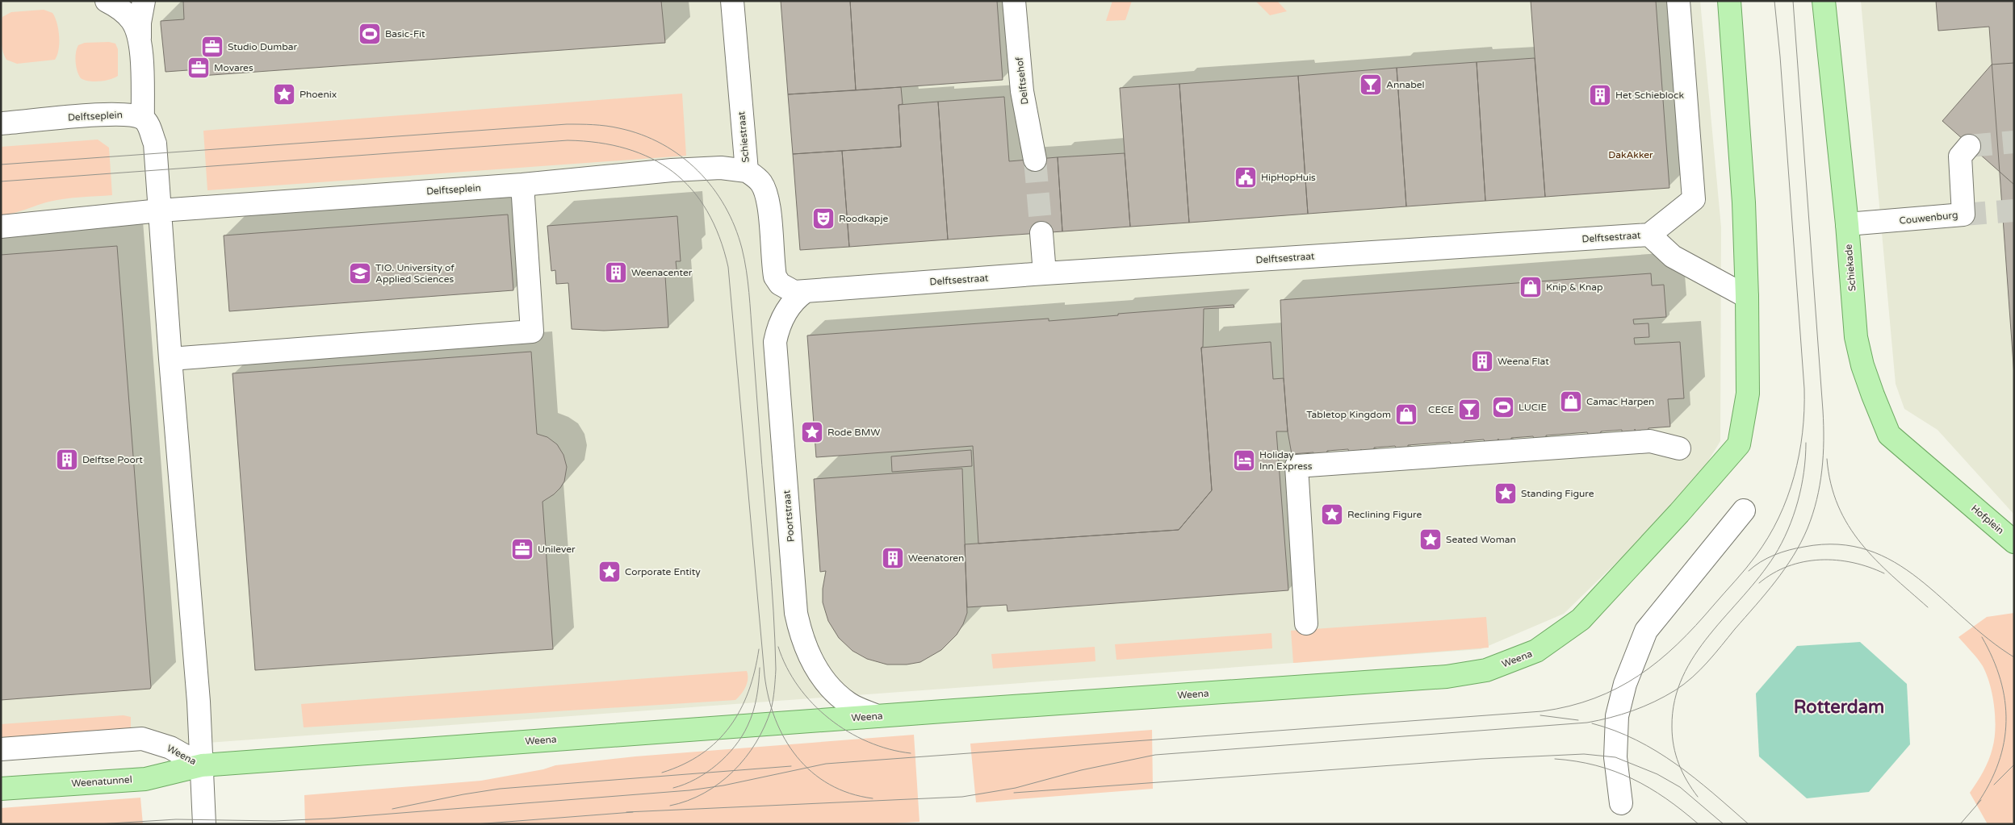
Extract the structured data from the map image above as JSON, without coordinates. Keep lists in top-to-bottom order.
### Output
{
  "streets": {
    "main road": [
      "Schiekade",
      "Hofplein",
      "Weena",
      "Weenatunnel"
    ],
    "street": [
      "Delftsehof",
      "Delftseplein",
      "Schiestraat",
      "Couwenburg",
      "Delftsestraat",
      "Poortstraat"
    ]
  },
  "crossings": [
    ["Delftseplein", "Schiestraat"],
    ["Schiestraat", "Delftsestraat"],
    ["Schiestraat", "Poortstraat"],
    ["Couwenburg", "Schiekade"],
    ["Delftsestraat", "Poortstraat"],
    ["Delftsestraat", "Weena"],
    ["Schiekade", "Hofplein"],
    ["Poortstraat", "Weena"],
    ["Weena", "Weenatunnel"]
  ],
  "districts": ["Rotterdam"],
  "parks": ["DakAkker"],
  "places": {
    "sports": ["Basic-Fit", "LUCIE"],
    "office": ["Studio Dumbar", "Movares", "Unilever"],
    "bar": ["Annabel", "CECE"],
    "place": [
      "Phoenix",
      "Rode BMW",
      "Standing Figure",
      "Reclining Figure",
      "Seated Woman",
      "Corporate Entity"
    ],
    "building": [
      "Het Schieblock",
      "Weenacenter",
      "Weena Flat",
      "Delftse Poort",
      "Weenatoren"
    ],
    "public building": ["HipHopHuis"],
    "theatre": ["Roodkapje"],
    "school or university": ["TIO. University of Applied Sciences"],
    "shop": ["Knip & Knap", "Camac Harpen", "Tabletop Kingdom"],
    "hotel": ["Holiday Inn Express"]
  }
}
